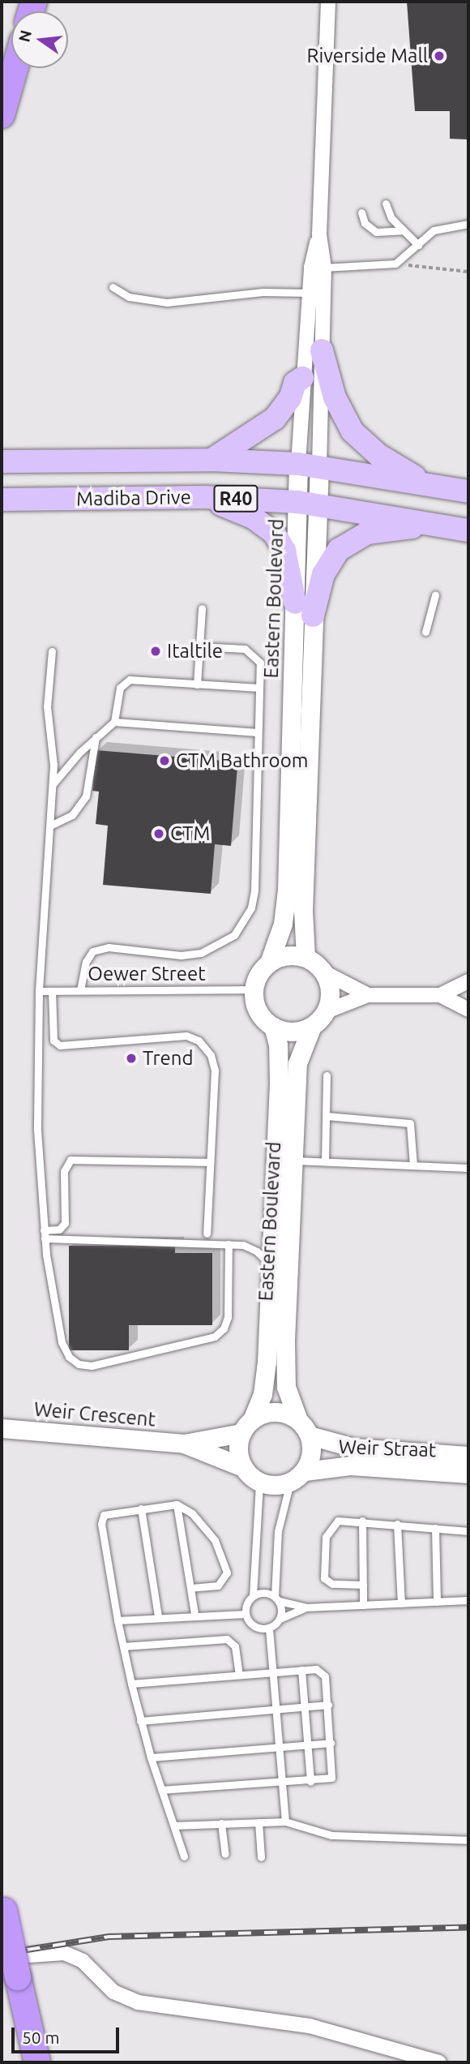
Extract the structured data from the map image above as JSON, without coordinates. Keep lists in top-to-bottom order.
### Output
{
  "streets": {
    "main road": ["Madiba Drive", "R40"],
    "street": ["Eastern Boulevard", "Weir Crescent", "Weir Straat"],
    "lane": ["Oewer Street"]
  },
  "crossings": [
    ["Madiba Drive", "Eastern Boulevard"],
    ["Eastern Boulevard", "Oewer Street"],
    ["Eastern Boulevard", "Weir Straat"]
  ],
  "places": [
    "Riverside Mall",
    "Italtile",
    "CTM Bathroom",
    "CTM",
    "Trend"
  ],
  "scale_bar": "50 m",
  "north": "left"
}
